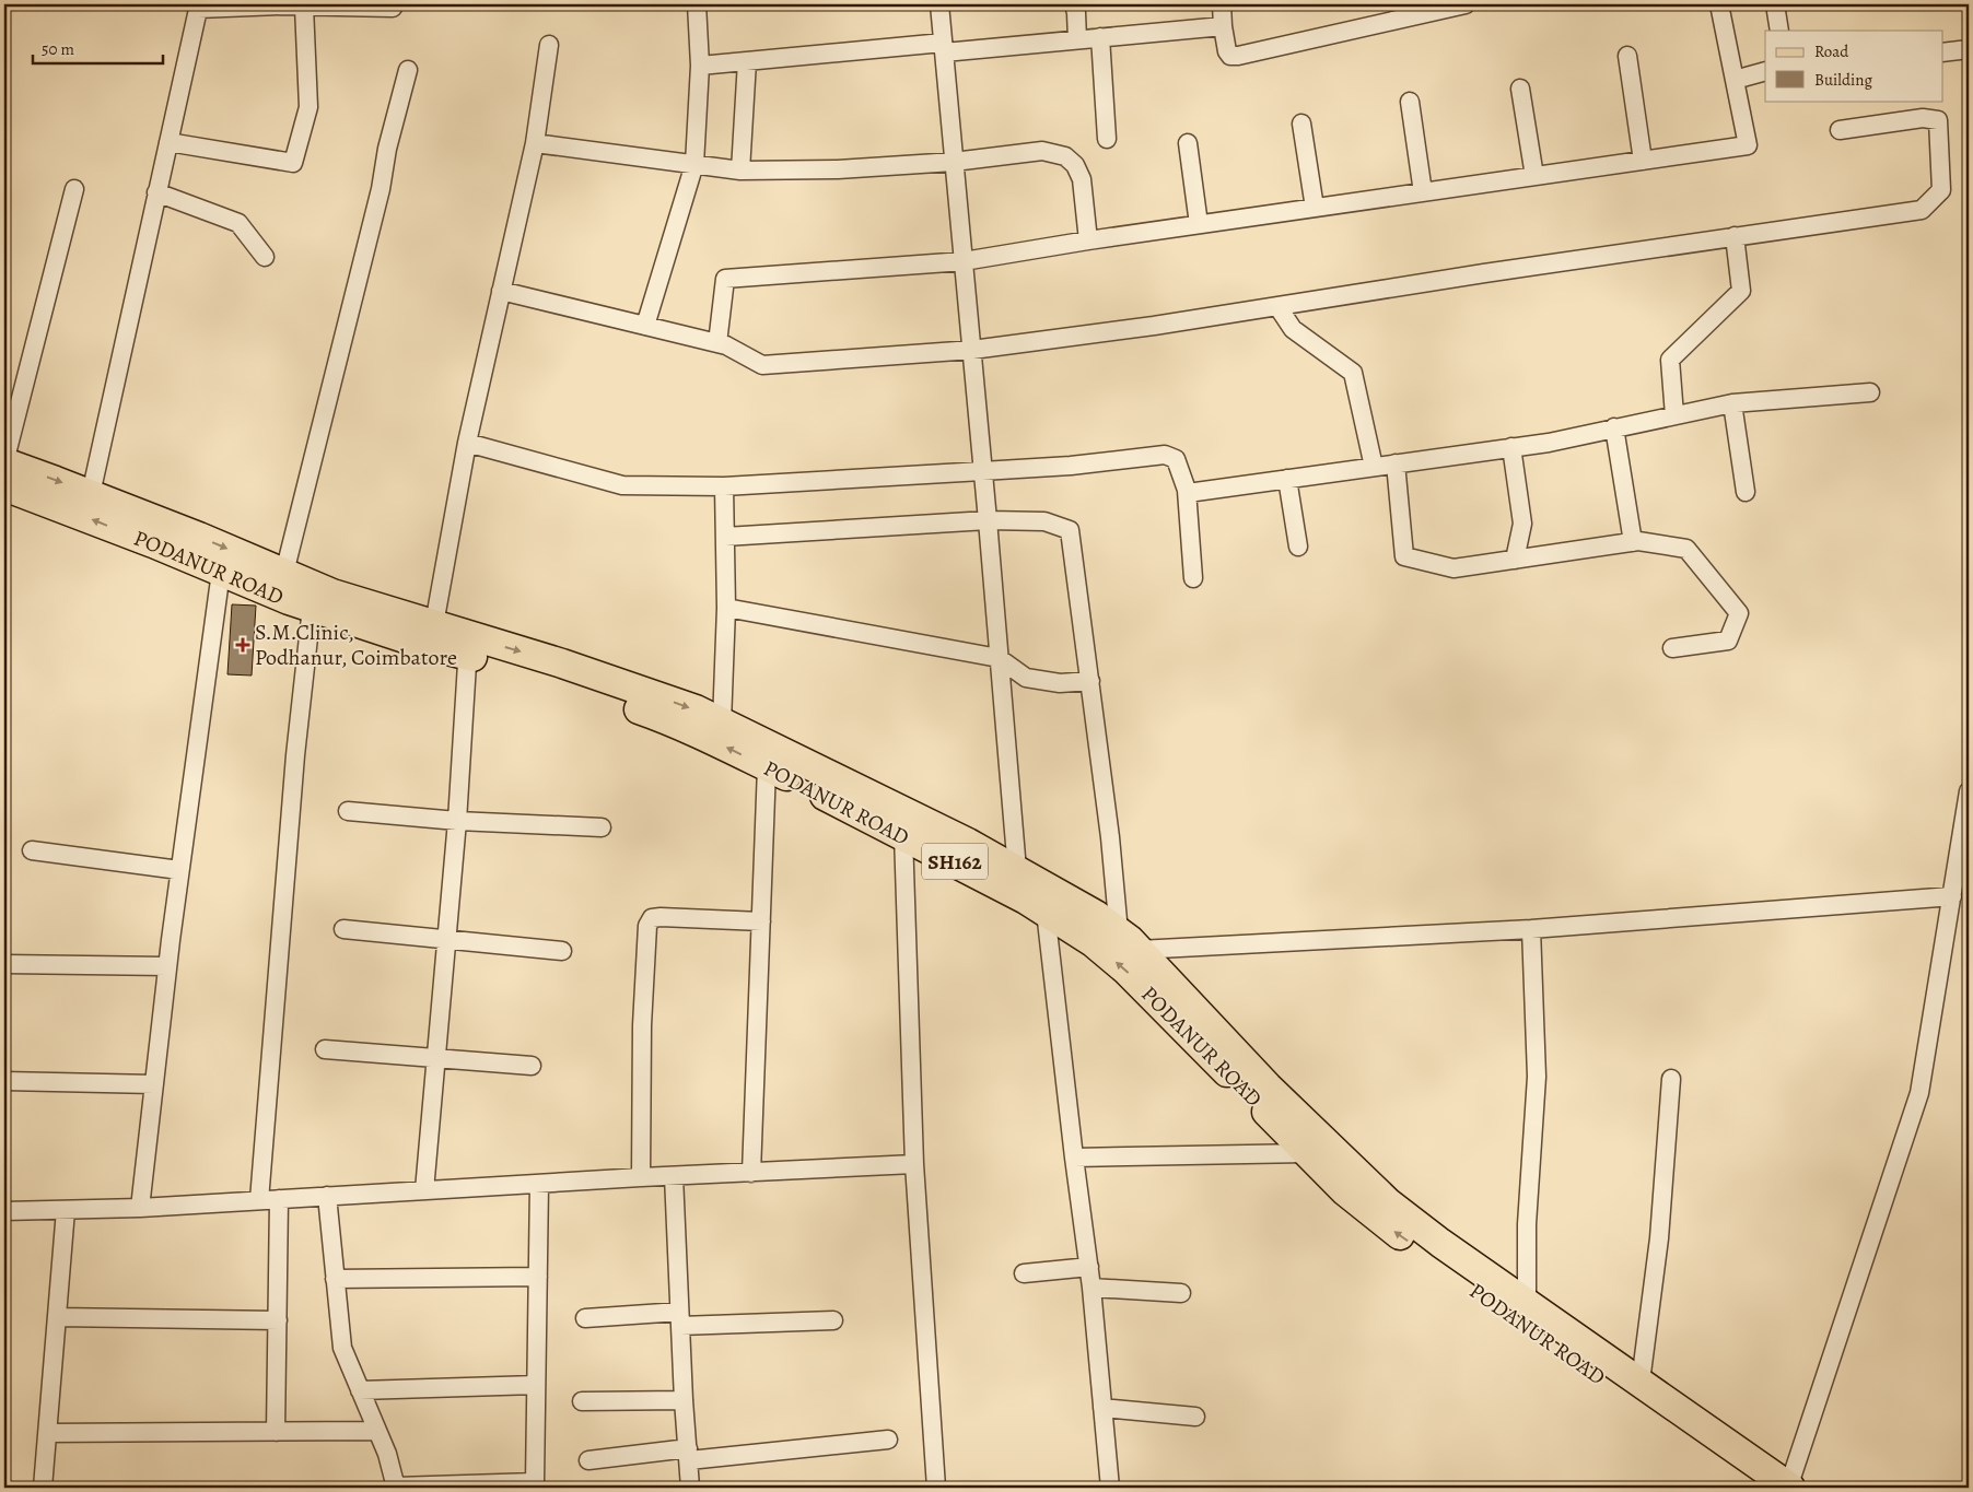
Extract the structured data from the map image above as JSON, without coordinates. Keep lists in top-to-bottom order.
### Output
{
  "streets": {
    "main road": ["PODANUR ROAD", "SH162"]
  },
  "places": {
    "health": ["S.M.Clinic, Podhanur, Coimbatore"]
  },
  "legend": ["Road", "Building"],
  "scale_bar": "50 m"
}
